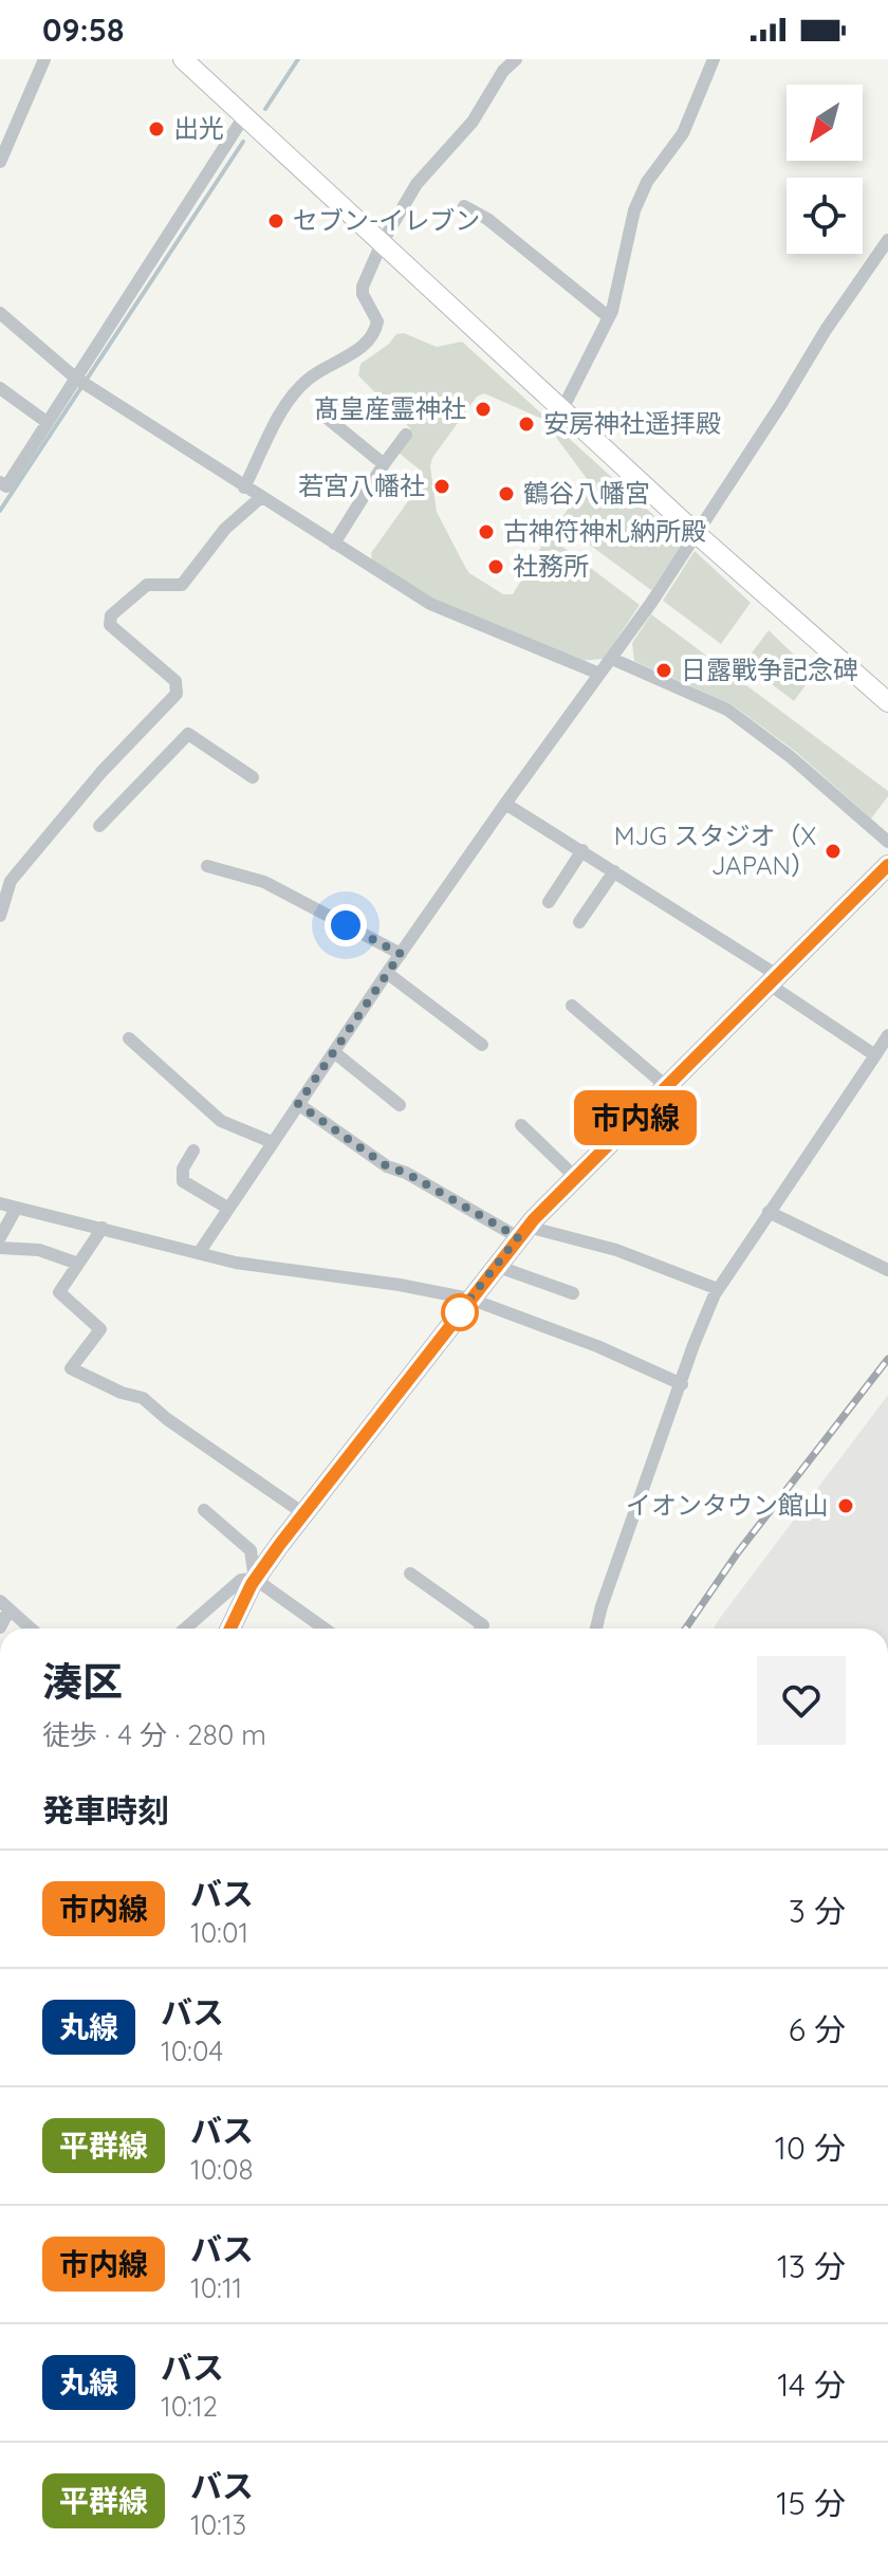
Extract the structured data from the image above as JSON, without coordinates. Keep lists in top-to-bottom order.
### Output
{
  "places": [
    "出光",
    "セブン-イレブン",
    "髙皇産霊神社",
    "安房神社遥拝殿",
    "若宮八幡社",
    "鶴谷八幡宮",
    "古神符神札納所殿",
    "社務所",
    "日露戰争記念碑",
    "MJG スタジオ（X JAPAN）",
    "イオンタウン館山"
  ],
  "lines": ["bus line 市内線"],
  "north": "bottom left",
  "page": {
    "status": "09:58",
    "on_map": "市内線",
    "heading": [
      ["湊区", "徒歩 · 4 分 · 280 m"],
      "発車時刻"
    ],
    "list": [
      {
        "mark": "市内線",
        "name": "バス",
        "note": "10:01",
        "value": "3 分"
      },
      {
        "mark": "丸線",
        "name": "バス",
        "note": "10:04",
        "value": "6 分"
      },
      {
        "mark": "平群線",
        "name": "バス",
        "note": "10:08",
        "value": "10 分"
      },
      {
        "mark": "市内線",
        "name": "バス",
        "note": "10:11",
        "value": "13 分"
      },
      {
        "mark": "丸線",
        "name": "バス",
        "note": "10:12",
        "value": "14 分"
      },
      {
        "mark": "平群線",
        "name": "バス",
        "note": "10:13",
        "value": "15 分"
      }
    ]
  }
}
